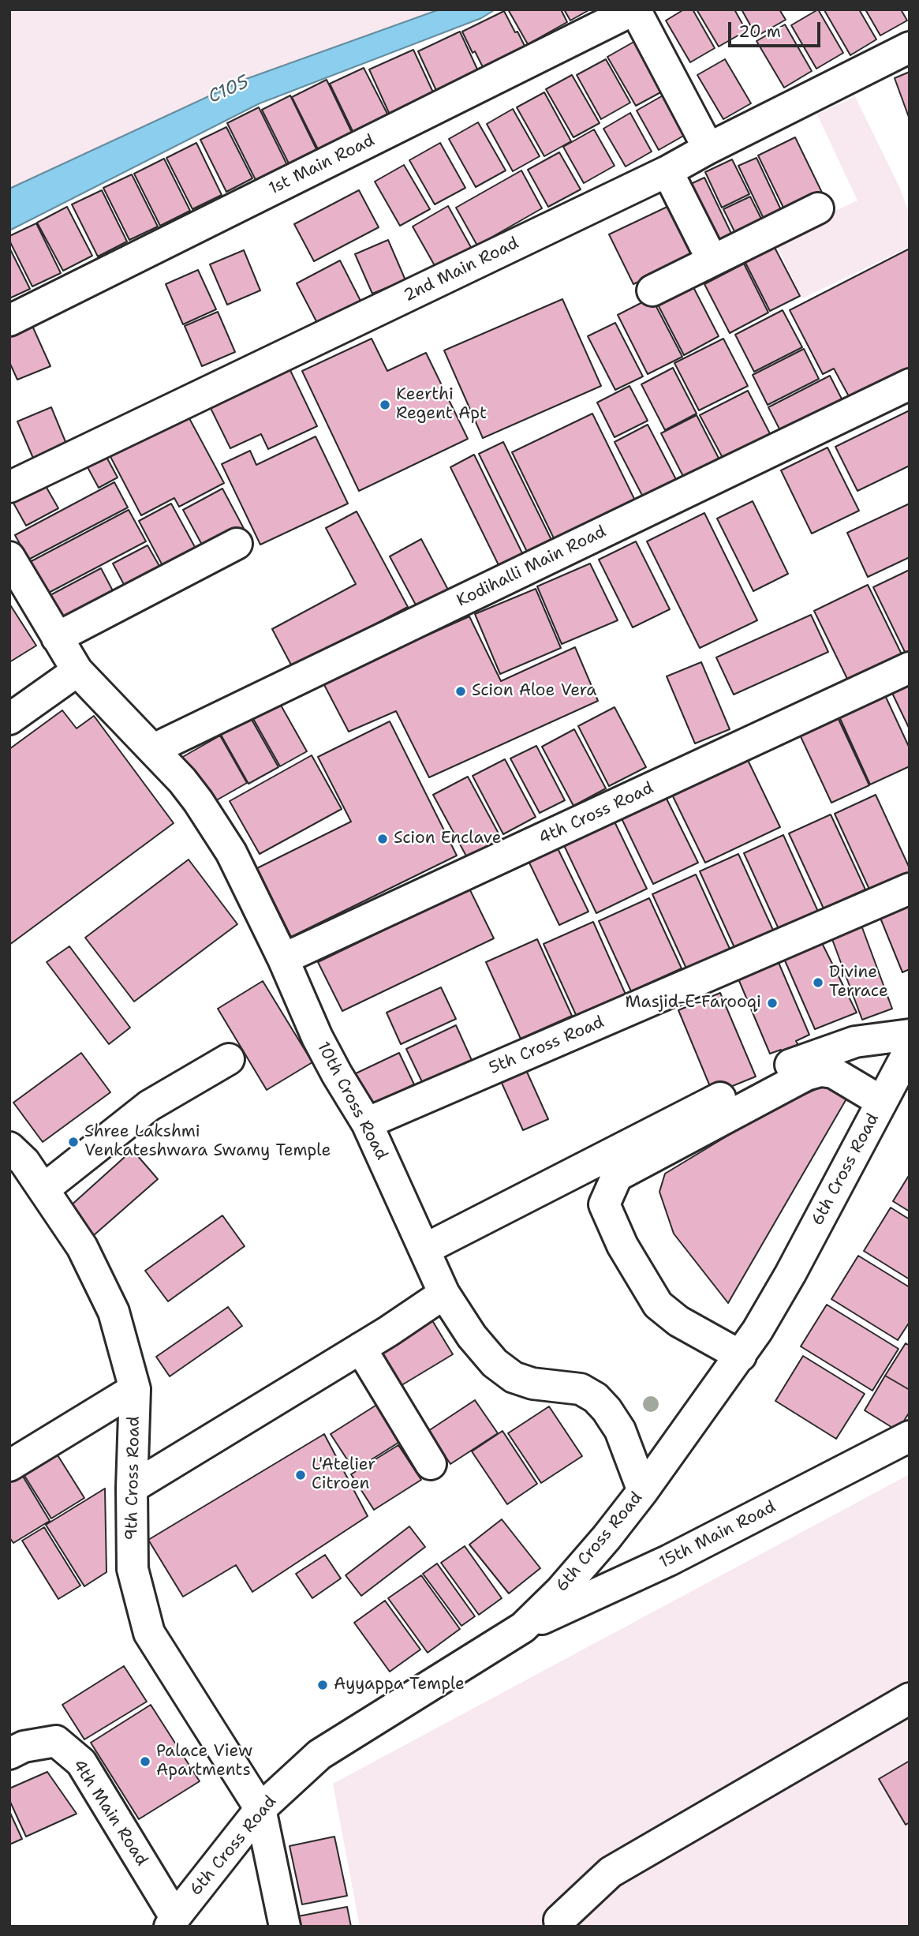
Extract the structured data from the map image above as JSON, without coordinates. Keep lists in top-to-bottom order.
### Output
{
  "streets": {
    "street": [
      "1st Main Road",
      "2nd Main Road",
      "Kodihalli Main Road",
      "4th Cross Road",
      "5th Cross Road",
      "10th Cross Road",
      "6th Cross Road",
      "9th Cross Road",
      "15th Main Road",
      "4th Main Road"
    ]
  },
  "crossings": [
    ["Kodihalli Main Road", "10th Cross Road"],
    ["4th Cross Road", "10th Cross Road"],
    ["5th Cross Road", "10th Cross Road"],
    ["10th Cross Road", "6th Cross Road"],
    ["6th Cross Road", "9th Cross Road"],
    ["6th Cross Road", "15th Main Road"],
    ["6th Cross Road", "4th Main Road"]
  ],
  "water": ["C105"],
  "places": [
    "Keerthi Regent Apt",
    "Scion Aloe Vera",
    "Scion Enclave",
    "Divine Terrace",
    "Masjid-E-Farooqi",
    "Shree Lakshmi Venkateshwara Swamy Temple",
    "L'Atelier Citroen",
    "Ayyappa Temple",
    "Palace View Apartments"
  ],
  "scale_bar": "20 m"
}
